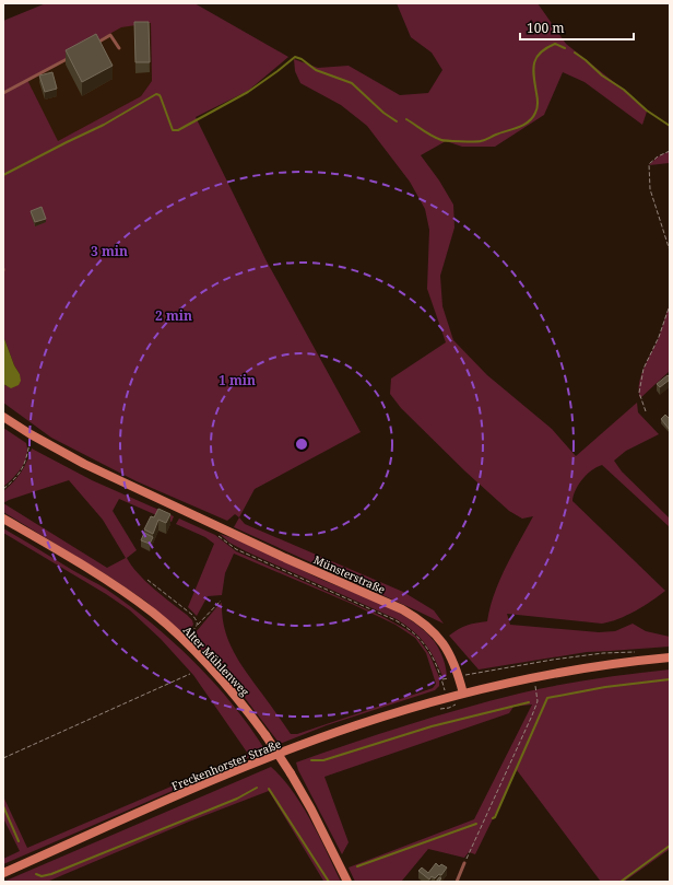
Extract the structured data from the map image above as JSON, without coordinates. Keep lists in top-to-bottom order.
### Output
{
  "streets": {
    "main road": ["Münsterstraße", "Alter Mühlenweg", "Freckenhorster Straße"]
  },
  "crossings": [
    ["Münsterstraße", "Freckenhorster Straße"]
  ],
  "scale_bar": "100 m",
  "rings": ["3 min", "2 min", "1 min"]
}
